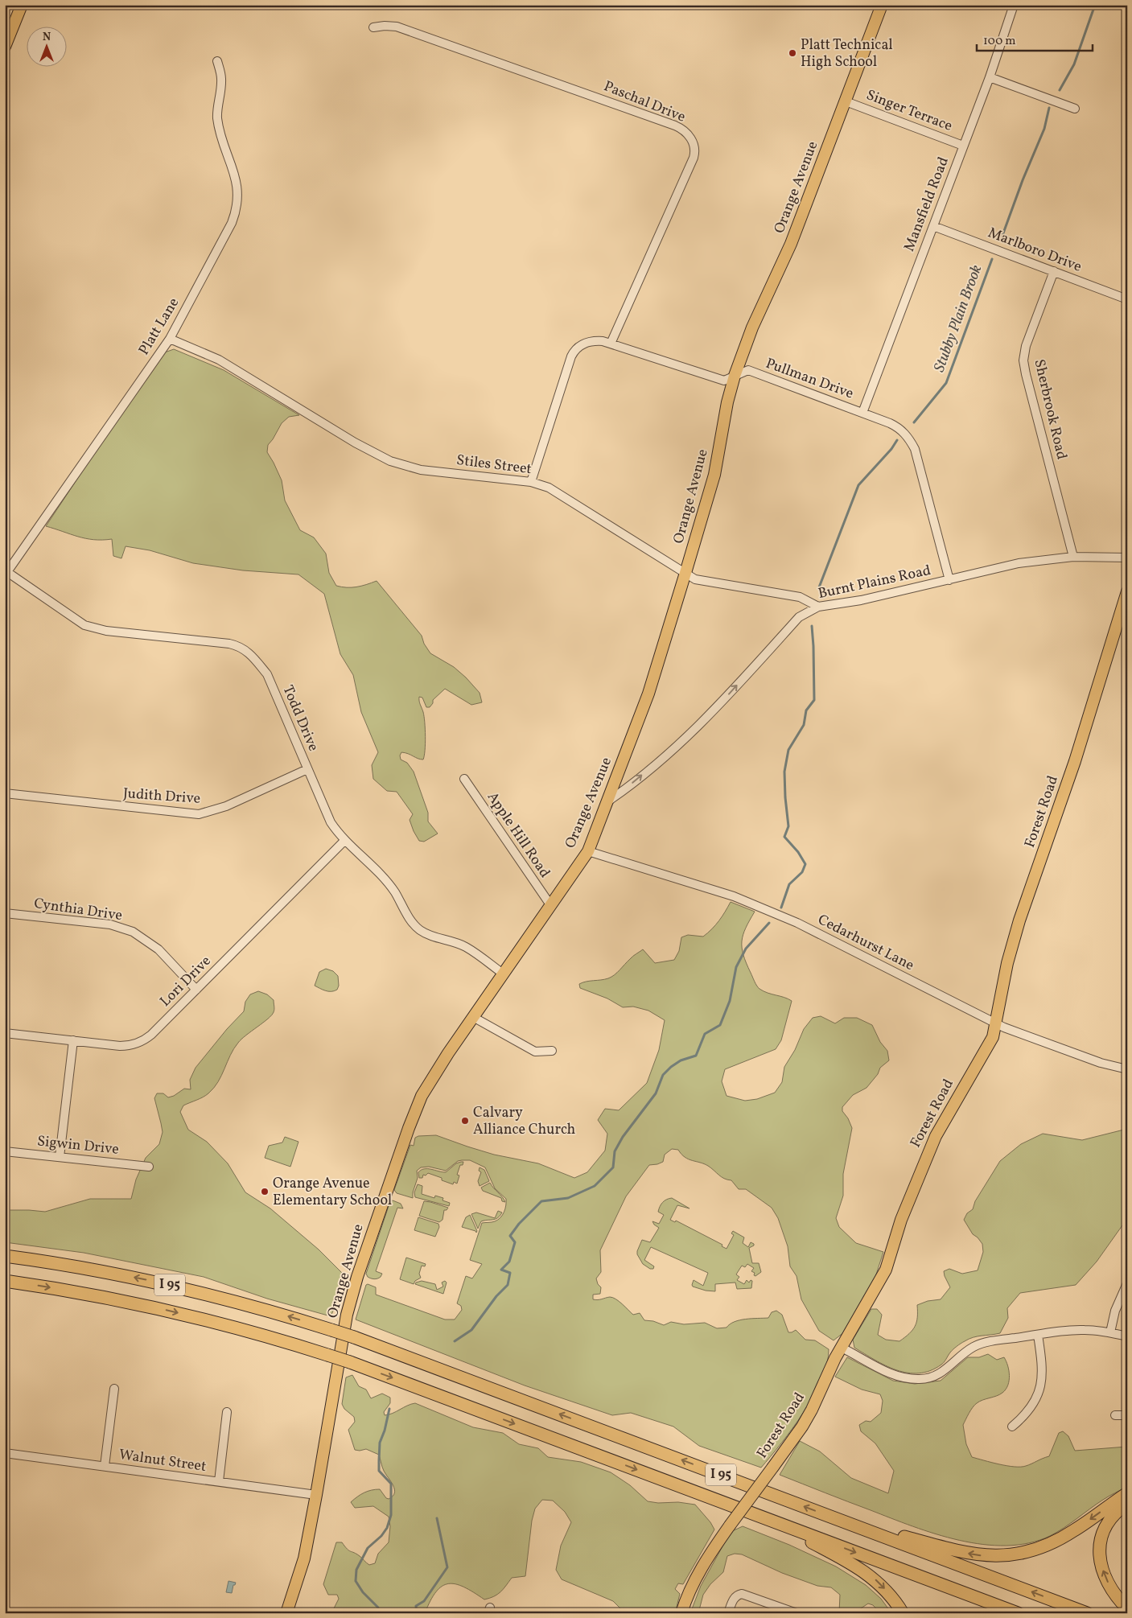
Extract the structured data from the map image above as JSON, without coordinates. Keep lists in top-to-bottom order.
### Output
{
  "streets": {
    "highway": ["I 95"],
    "main road": ["Orange Avenue", "Forest Road"],
    "street": [
      "Paschal Drive",
      "Singer Terrace",
      "Mansfield Road",
      "Marlboro Drive",
      "Platt Lane",
      "Pullman Drive",
      "Sherbrook Road",
      "Stiles Street",
      "Burnt Plains Road",
      "Todd Drive",
      "Judith Drive",
      "Apple Hill Road",
      "Cynthia Drive",
      "Cedarhurst Lane",
      "Lori Drive",
      "Sigwin Drive",
      "Walnut Street"
    ]
  },
  "crossings": [
    ["Paschal Drive", "Pullman Drive"],
    ["Singer Terrace", "Orange Avenue"],
    ["Singer Terrace", "Mansfield Road"],
    ["Orange Avenue", "Pullman Drive"],
    ["Orange Avenue", "Stiles Street"],
    ["Orange Avenue", "Burnt Plains Road"],
    ["Orange Avenue", "Todd Drive"],
    ["Orange Avenue", "Apple Hill Road"],
    ["Orange Avenue", "Cedarhurst Lane"],
    ["Orange Avenue", "Walnut Street"],
    ["Mansfield Road", "Marlboro Drive"],
    ["Mansfield Road", "Pullman Drive"],
    ["Marlboro Drive", "Sherbrook Road"],
    ["Platt Lane", "Stiles Street"],
    ["Platt Lane", "Todd Drive"],
    ["Pullman Drive", "Stiles Street"],
    ["Pullman Drive", "Burnt Plains Road"],
    ["Sherbrook Road", "Burnt Plains Road"],
    ["Stiles Street", "Burnt Plains Road"],
    ["Todd Drive", "Judith Drive"],
    ["Todd Drive", "Lori Drive"],
    ["Forest Road", "Cedarhurst Lane"],
    ["Cynthia Drive", "Lori Drive"]
  ],
  "one_way": ["Burnt Plains Road"],
  "water": ["Stubby Plain Brook"],
  "places": ["Platt Technical High School", "Calvary Alliance Church", "Orange Avenue Elementary School"],
  "scale_bar": "100 m",
  "north": "top"
}
